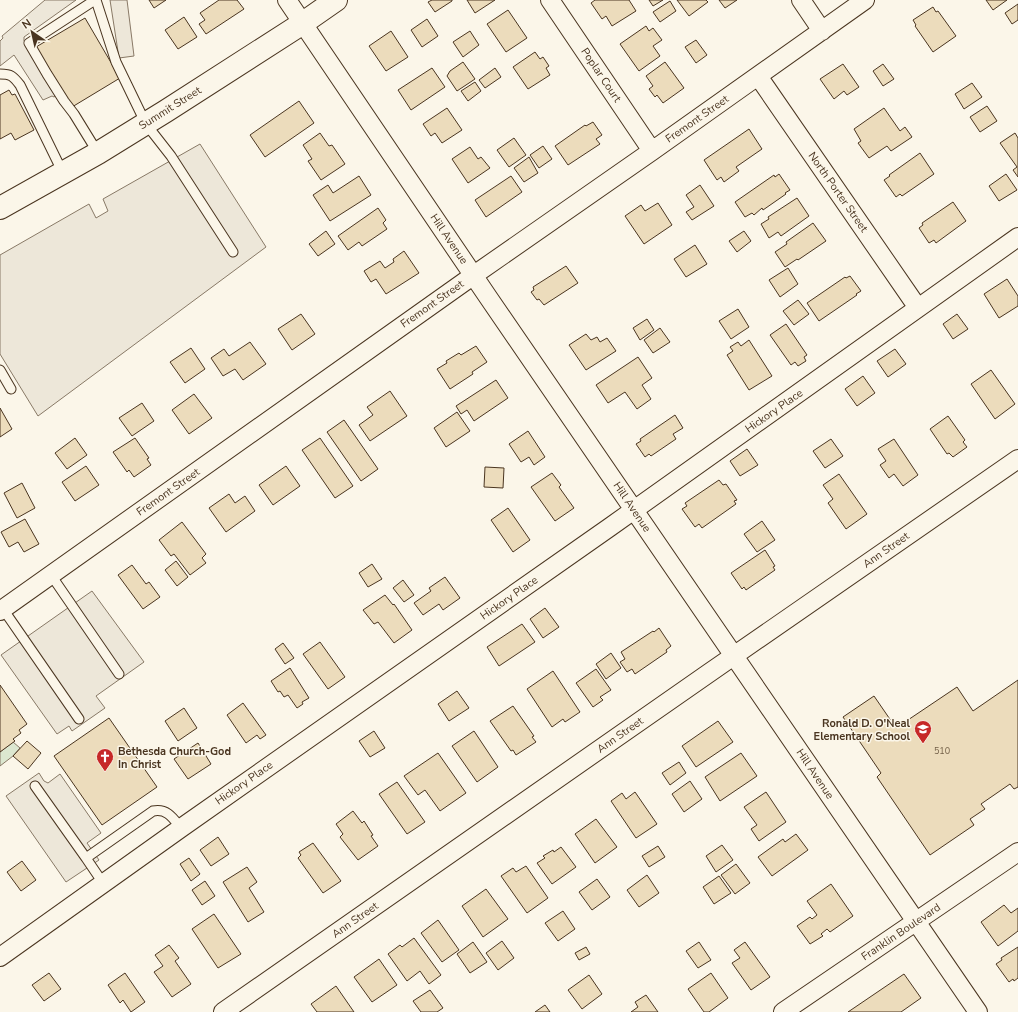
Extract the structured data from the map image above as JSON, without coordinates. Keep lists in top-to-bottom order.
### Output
{
  "streets": {
    "main road": ["Summit Street"],
    "street": [
      "Poplar Court",
      "Fremont Street",
      "North Porter Street",
      "Hill Avenue",
      "Hickory Place",
      "Ann Street",
      "Franklin Boulevard"
    ]
  },
  "crossings": [
    ["Poplar Court", "Fremont Street"],
    ["Summit Street", "Hill Avenue"],
    ["Fremont Street", "North Porter Street"],
    ["Fremont Street", "Hill Avenue"],
    ["North Porter Street", "Hickory Place"],
    ["Hill Avenue", "Hickory Place"],
    ["Hill Avenue", "Ann Street"],
    ["Hill Avenue", "Franklin Boulevard"]
  ],
  "places": {
    "school or university": ["Ronald D. O'Neal Elementary School"],
    "church": ["Bethesda Church-God In Christ"]
  },
  "house_numbers": ["510"],
  "north": "top left"
}
